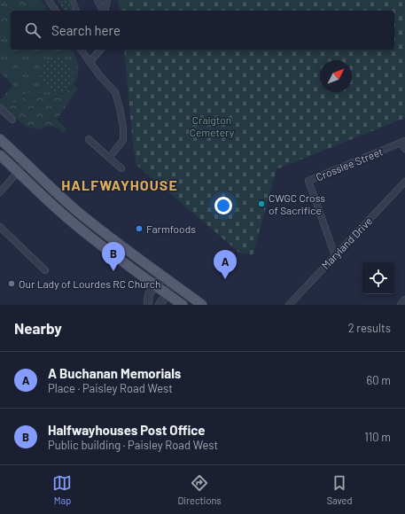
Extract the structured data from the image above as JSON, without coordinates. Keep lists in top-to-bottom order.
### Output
{
  "streets": {
    "street": ["Crosslee Street", "Maryland Drive"]
  },
  "crossings": [
    ["Crosslee Street", "Maryland Drive"]
  ],
  "districts": ["HALFWAYHOUSE"],
  "parks": ["Craigton Cemetery"],
  "places": ["CWGC Cross of Sacrifice", "Farmfoods", "Our Lady of Lourdes RC Church"],
  "north": "top right",
  "page": {
    "search": "Search here",
    "pins": ["B", "A"],
    "heading": ["Nearby", "2 results"],
    "list": [
      {
        "mark": "A",
        "name": "A Buchanan Memorials",
        "note": "Place · Paisley Road West",
        "value": "60 m"
      },
      {
        "mark": "B",
        "name": "Halfwayhouses Post Office",
        "note": "Public building · Paisley Road West",
        "value": "110 m"
      }
    ],
    "nav": ["Map", "Directions", "Saved"]
  }
}
